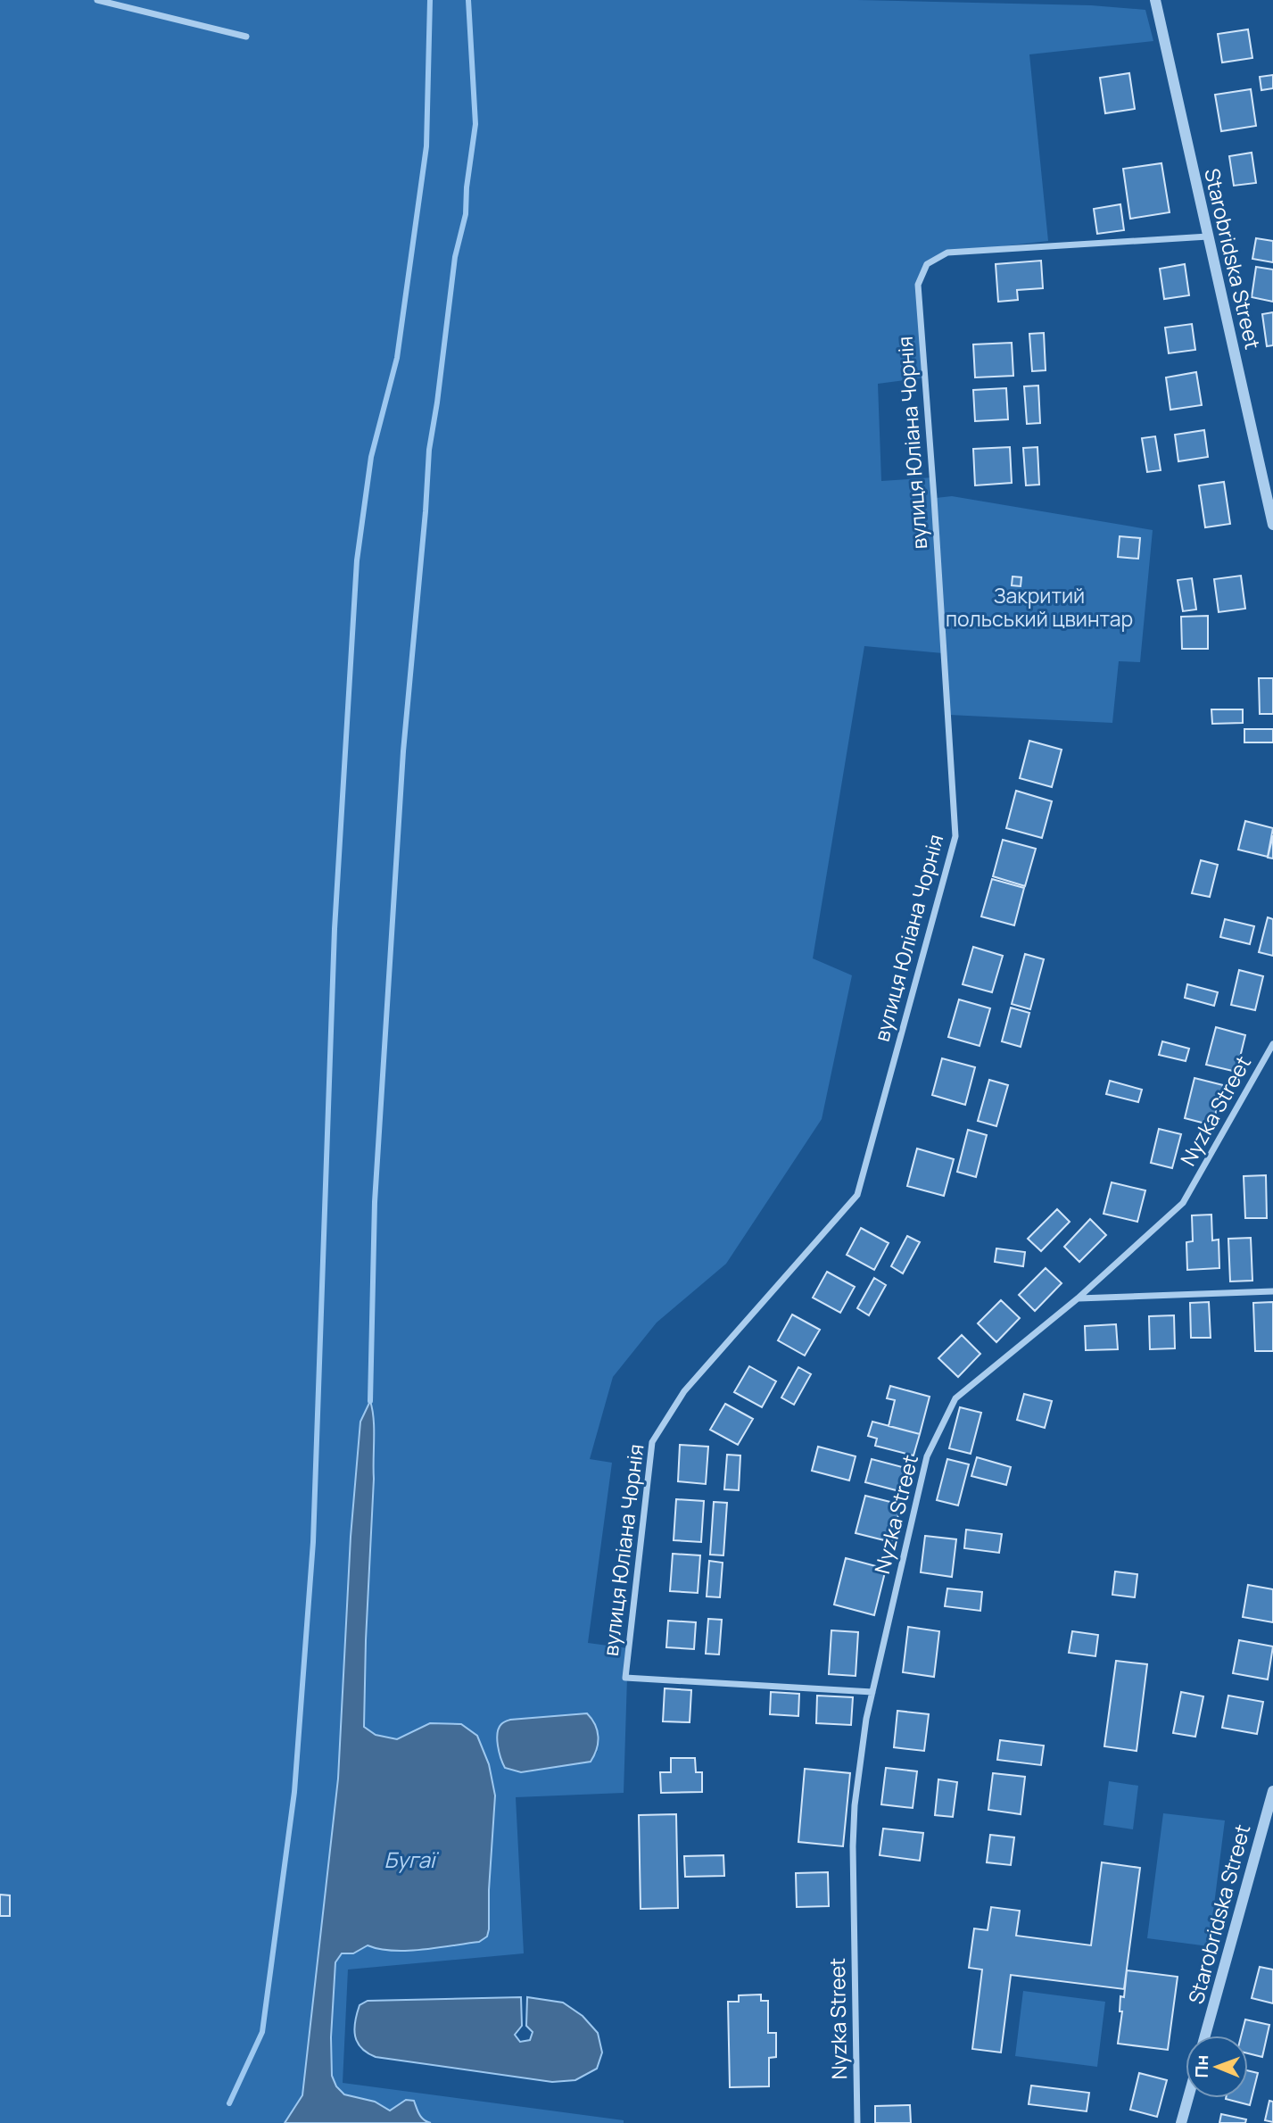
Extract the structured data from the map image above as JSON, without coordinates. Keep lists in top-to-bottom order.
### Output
{
  "streets": {
    "street": ["Starobridska Street", "вулиця Юліана Чорнія", "Nyzka Street"]
  },
  "crossings": [
    ["Starobridska Street", "вулиця Юліана Чорнія"],
    ["вулиця Юліана Чорнія", "Nyzka Street"]
  ],
  "water": ["Бугаї"],
  "parks": ["Закритий польський цвинтар"],
  "north": "left"
}
